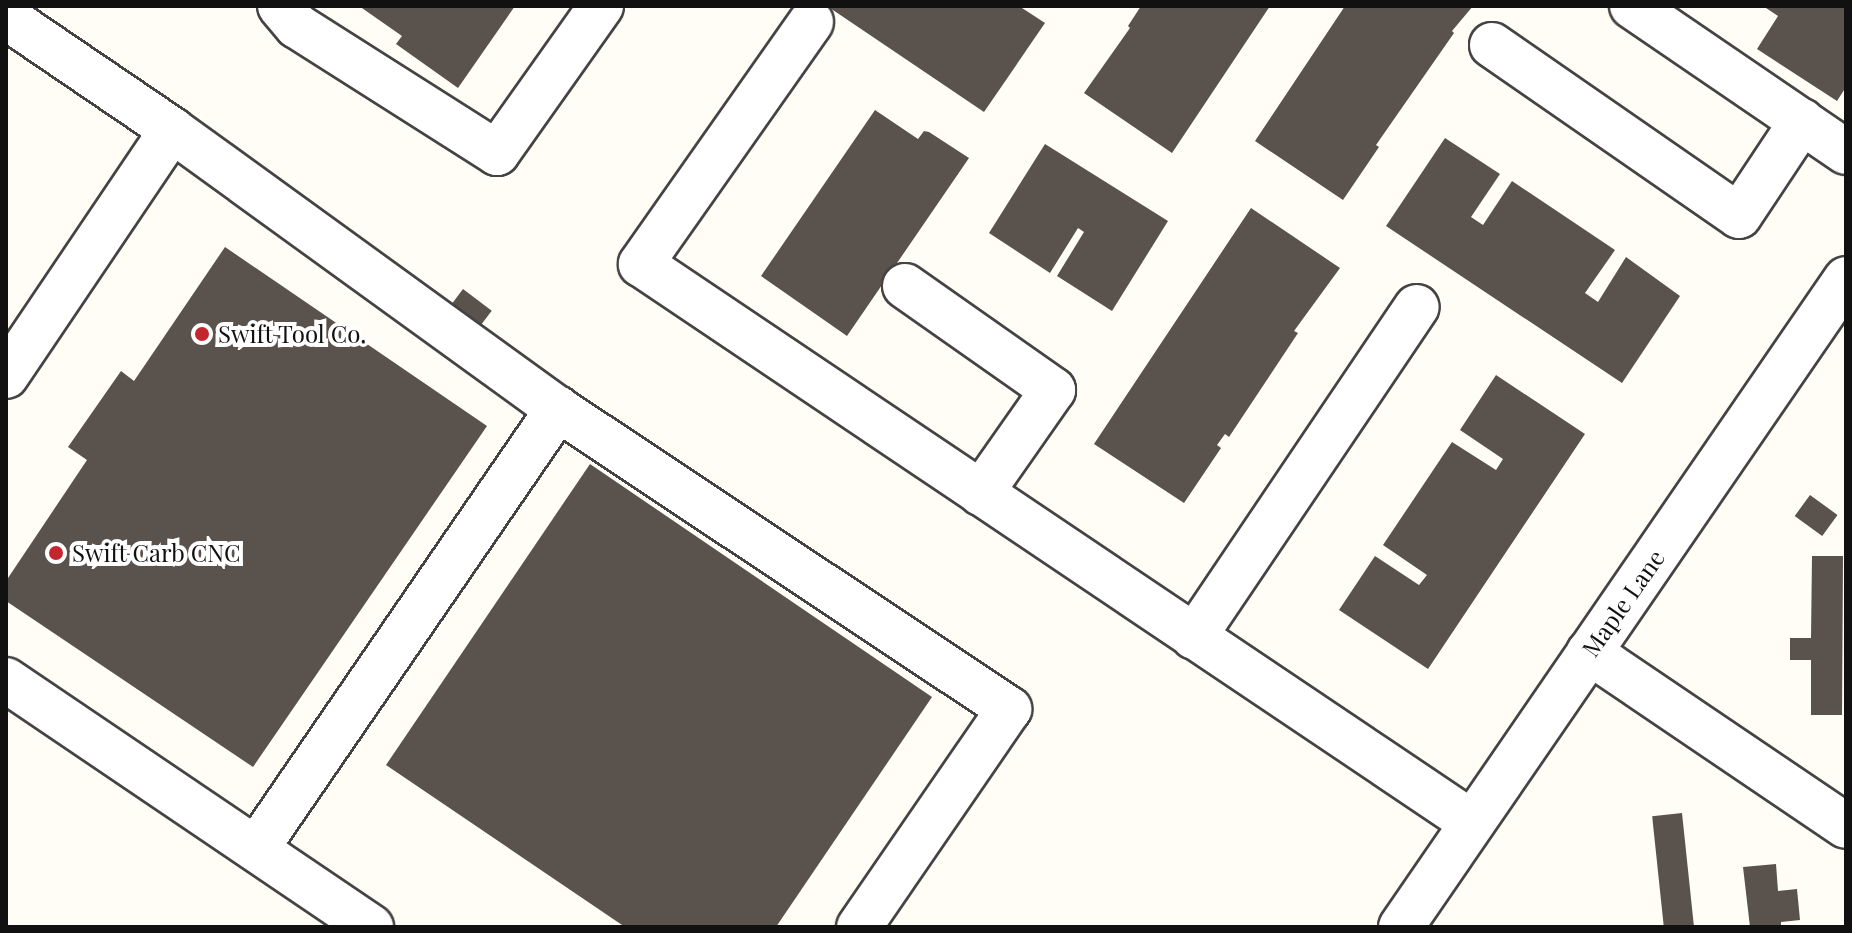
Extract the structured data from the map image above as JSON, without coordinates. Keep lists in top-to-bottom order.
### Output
{
  "streets": {
    "street": ["Maple Lane"]
  },
  "places": ["Swift Tool Co.", "Swift Carb CNC"]
}
